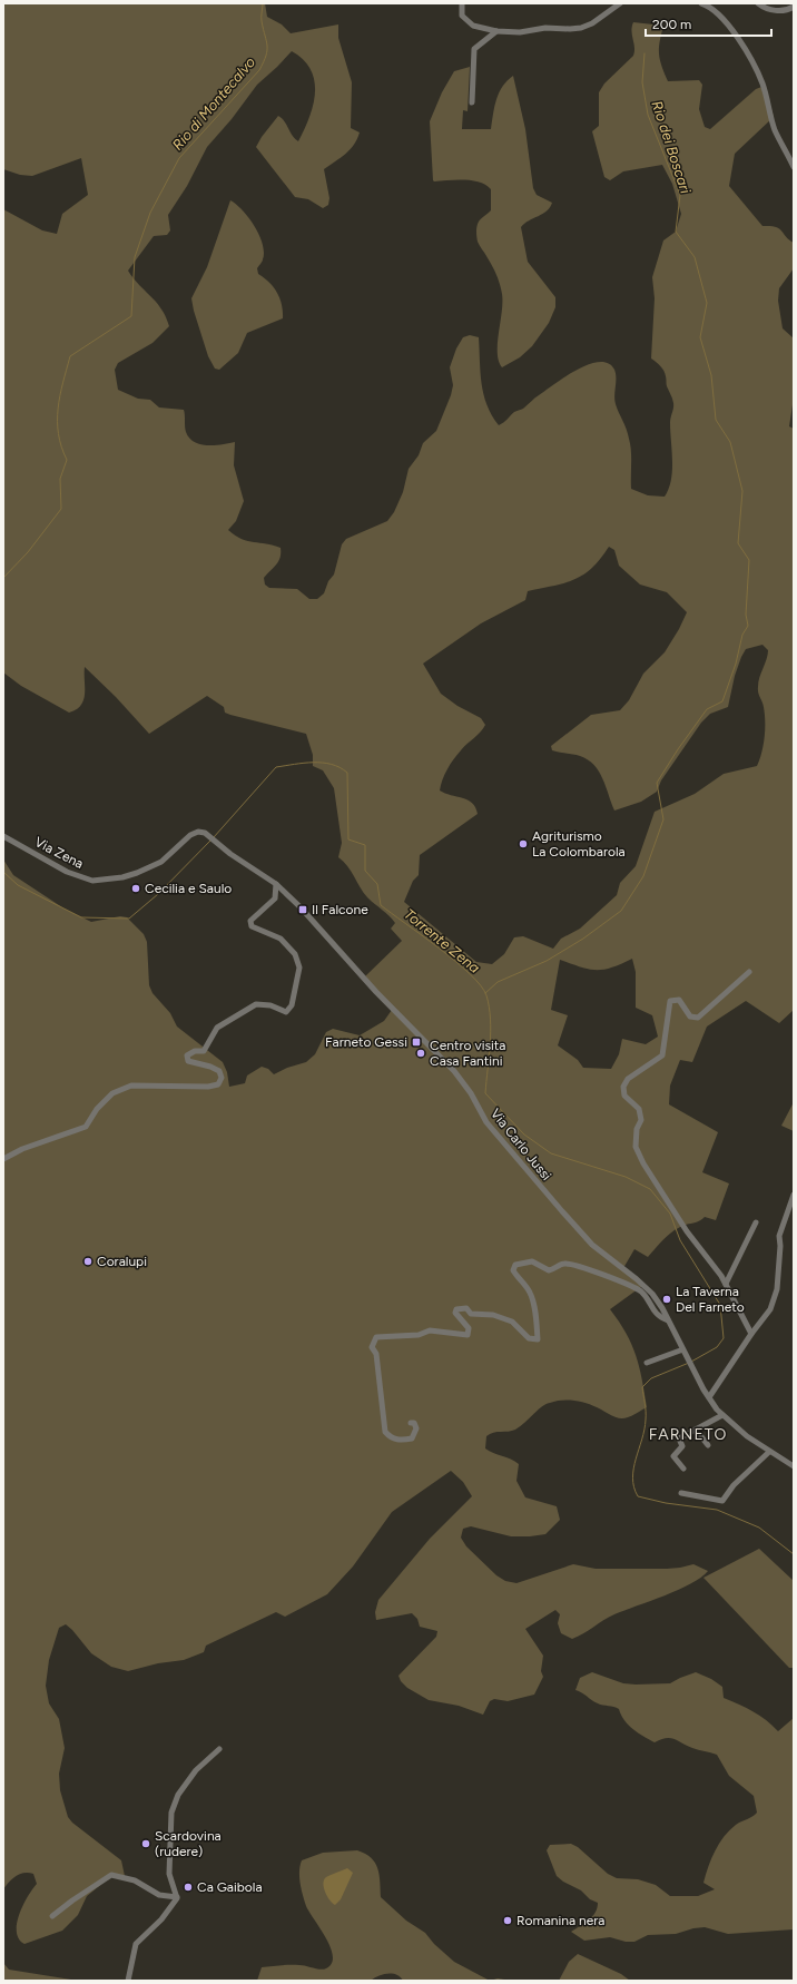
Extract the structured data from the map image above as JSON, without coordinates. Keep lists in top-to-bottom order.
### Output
{
  "streets": {
    "street": ["Via Zena", "Via Carlo Jussi"]
  },
  "crossings": [
    ["Via Zena", "Via Carlo Jussi"]
  ],
  "districts": ["FARNETO"],
  "water": ["Rio di Montecalvo", "Rio dei Boscari", "Torrente Zena"],
  "places": {
    "other": [
      "Agriturismo La Colombarola",
      "Cecilia e Saulo",
      "Centro visita Casa Fantini",
      "Coralupi",
      "La Taverna Del Farneto",
      "Scardovina (rudere)",
      "Ca Gaibola",
      "Romanina nera"
    ],
    "transit": ["Il Falcone", "Farneto Gessi"]
  },
  "scale_bar": "200 m"
}
